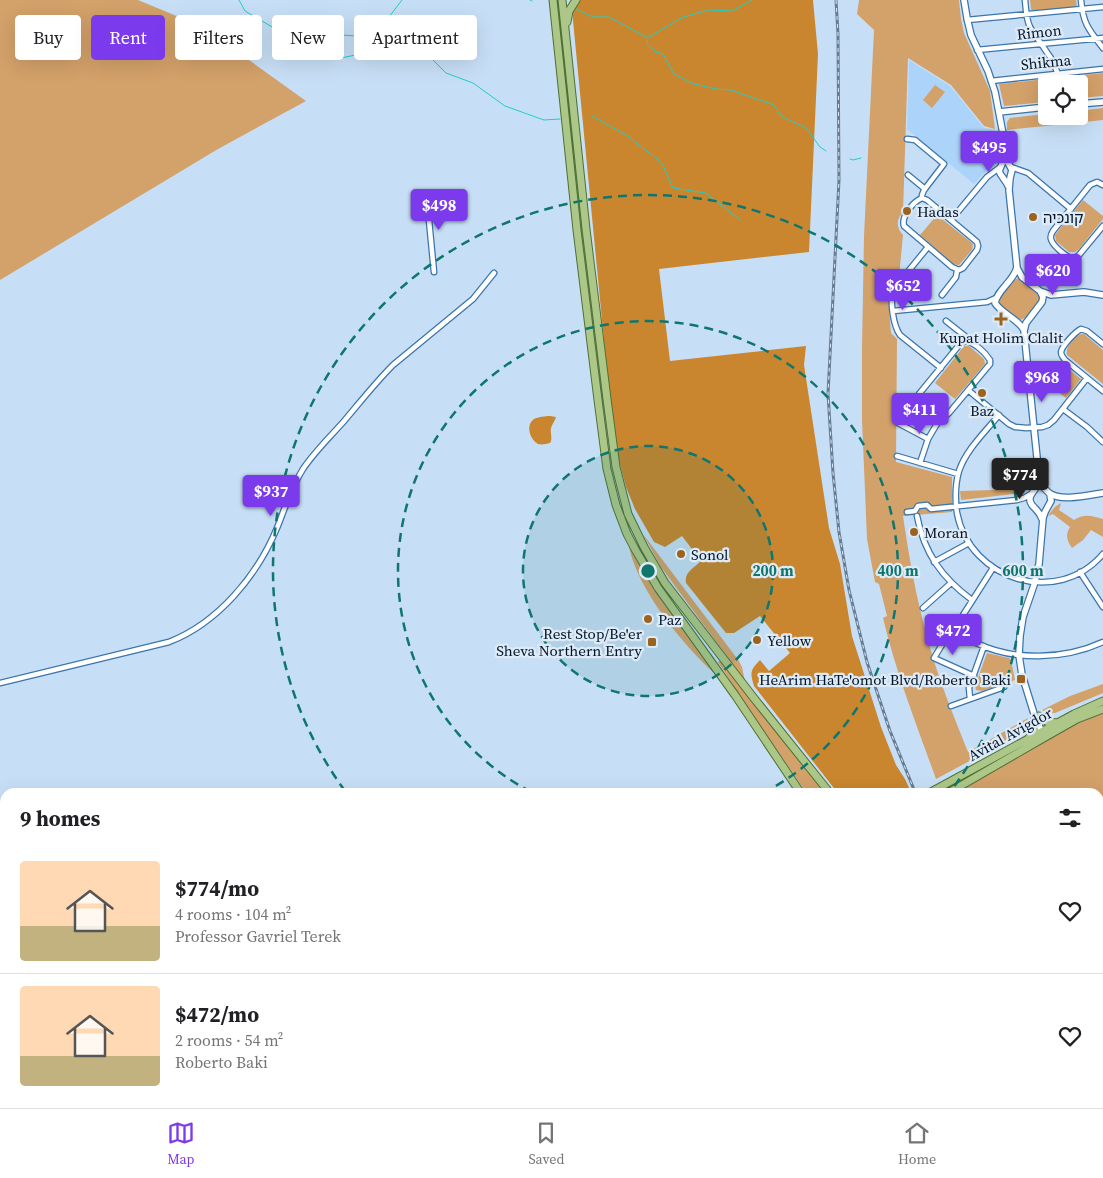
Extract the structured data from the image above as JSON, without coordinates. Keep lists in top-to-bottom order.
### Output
{
  "streets": {
    "main road": ["Avital Avigdor"],
    "street": ["Rimon", "Shikma"]
  },
  "places": {
    "other": [
      "Hadas",
      "קונכיה",
      "Baz",
      "Moran",
      "Sonol",
      "Paz",
      "Yellow"
    ],
    "health": ["Kupat Holim Clalit"],
    "transit": ["Rest Stop/Be'er Sheva Northern Entry", "HeArim HaTe'omot Blvd/Roberto Baki"]
  },
  "page": {
    "chip": [
      "Buy",
      "Rent",
      "Filters",
      "New",
      "Apartment"
    ],
    "price": [
      "$495",
      "$498",
      "$620",
      "$652",
      "$968",
      "$411",
      "$774",
      "$937",
      "$472"
    ],
    "heading": "9 homes",
    "list": [
      {
        "name": "$774/mo",
        "note": "4 rooms · 104 m² · Professor Gavriel Terek"
      },
      {
        "name": "$472/mo",
        "note": "2 rooms · 54 m² · Roberto Baki"
      }
    ],
    "tabs": ["Map", "Saved", "Home"]
  },
  "rings": ["200 m", "400 m", "600 m"]
}
